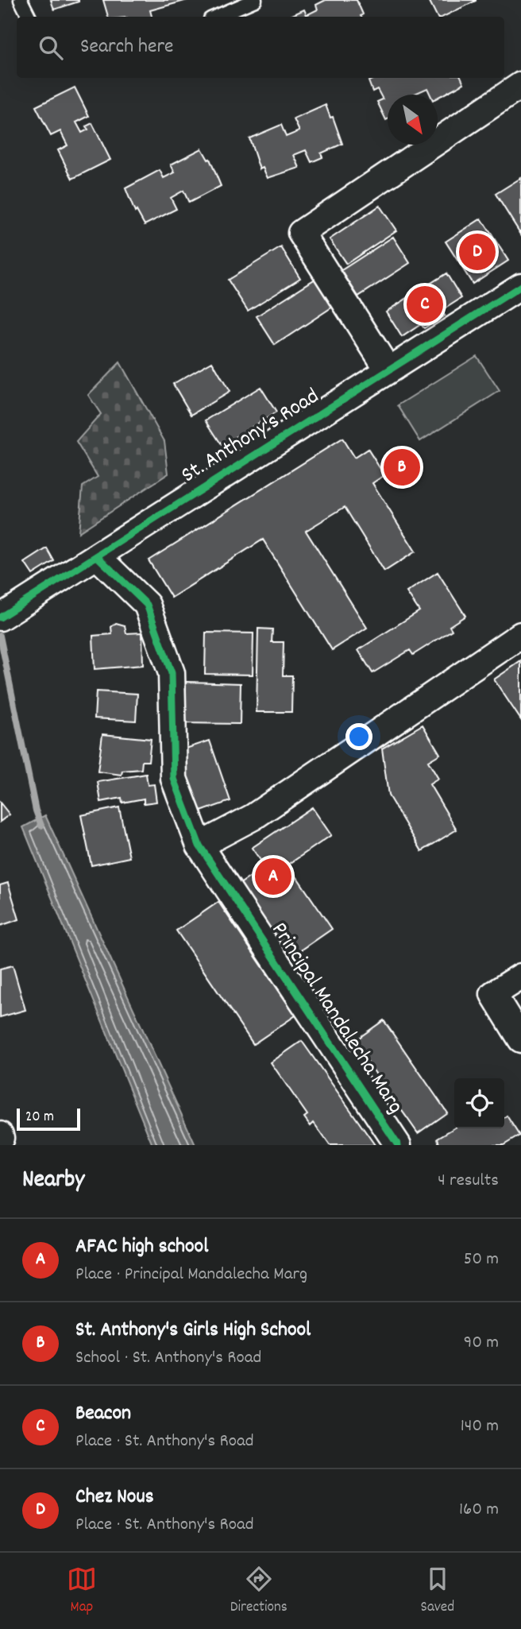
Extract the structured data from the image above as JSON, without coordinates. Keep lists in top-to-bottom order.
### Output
{
  "streets": {
    "street": ["St. Anthony's Road", "Principal Mandalecha Marg"]
  },
  "crossings": [
    ["St. Anthony's Road", "Principal Mandalecha Marg"]
  ],
  "scale_bar": "20 m",
  "north": "bottom right",
  "page": {
    "search": "Search here",
    "pins": [
      "D",
      "C",
      "B",
      "A"
    ],
    "scale": "20 m",
    "heading": ["Nearby", "4 results"],
    "list": [
      {
        "mark": "A",
        "name": "AFAC high school",
        "note": "Place · Principal Mandalecha Marg",
        "value": "50 m"
      },
      {
        "mark": "B",
        "name": "St. Anthony's Girls High School",
        "note": "School · St. Anthony's Road",
        "value": "90 m"
      },
      {
        "mark": "C",
        "name": "Beacon",
        "note": "Place · St. Anthony's Road",
        "value": "140 m"
      },
      {
        "mark": "D",
        "name": "Chez Nous",
        "note": "Place · St. Anthony's Road",
        "value": "160 m"
      }
    ],
    "nav": ["Map", "Directions", "Saved"]
  }
}
